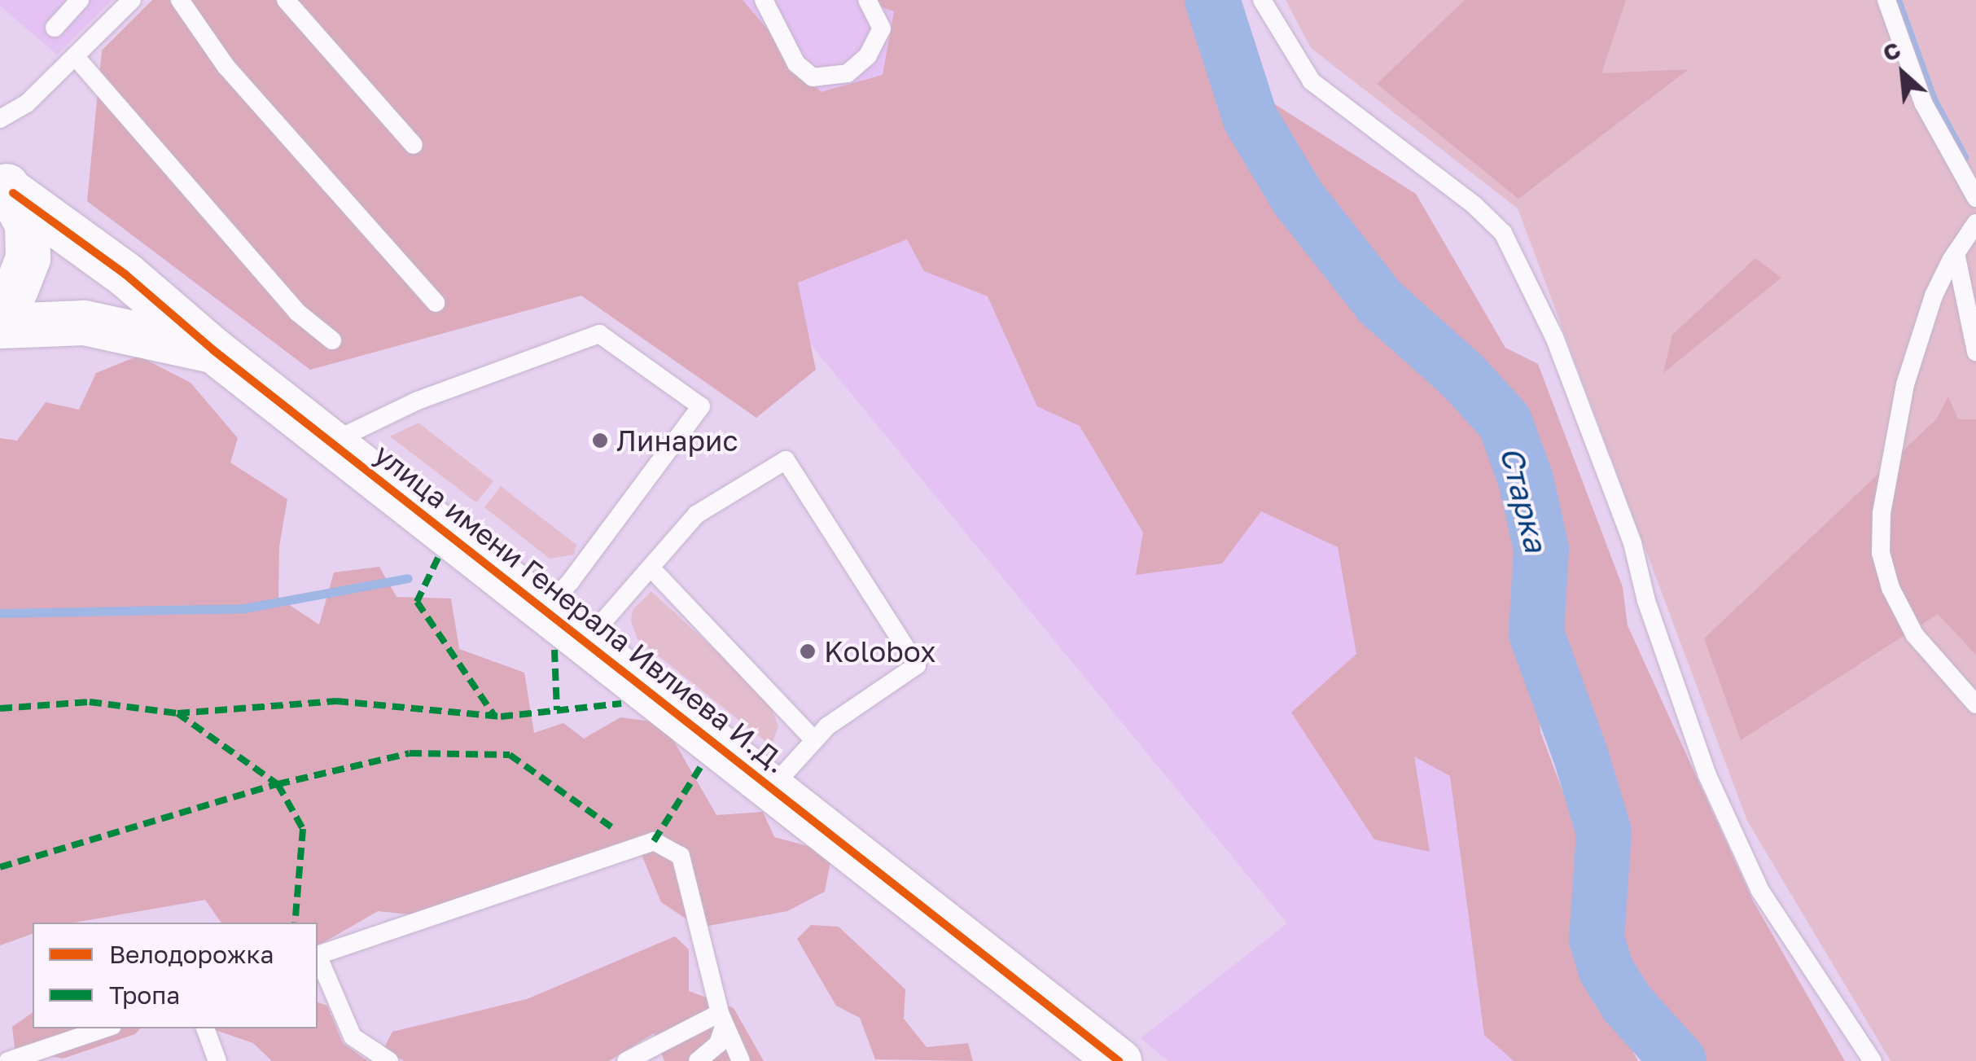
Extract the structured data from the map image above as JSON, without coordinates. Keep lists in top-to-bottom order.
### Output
{
  "streets": {
    "street": ["улица имени Генерала Ивлиева И.Д."]
  },
  "water": ["Старка"],
  "places": ["Линарис", "Kolobox"],
  "legend": ["Велодорожка", "Тропа"],
  "north": "top left"
}
